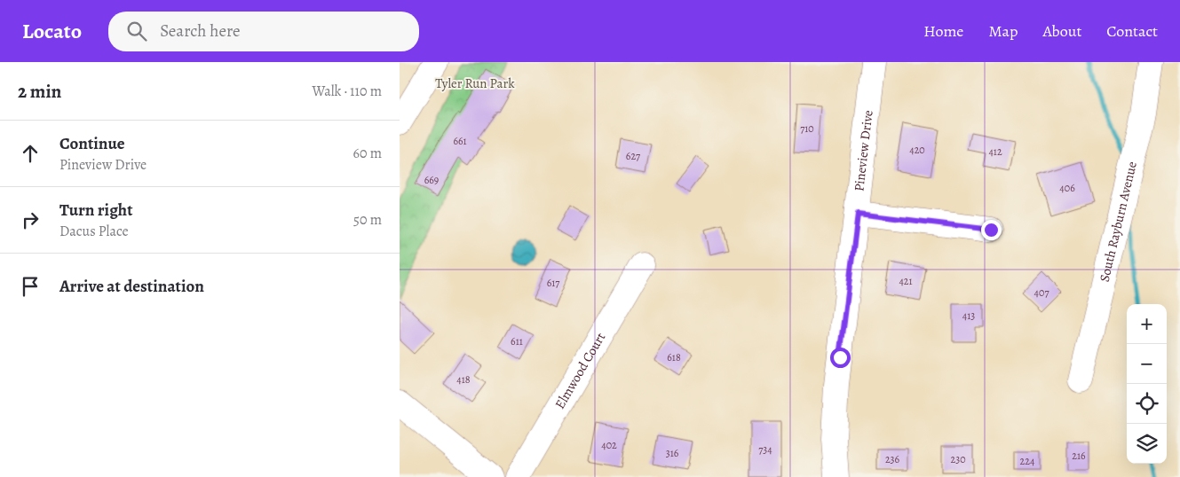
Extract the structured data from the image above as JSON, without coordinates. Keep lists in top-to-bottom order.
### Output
{
  "streets": {
    "street": ["Pineview Drive", "South Rayburn Avenue", "Elmwood Court"]
  },
  "parks": ["Tyler Run Park"],
  "house_numbers": [
    "710",
    "661",
    "420",
    "412",
    "627",
    "669",
    "406",
    "421",
    "617",
    "407",
    "413",
    "611",
    "618",
    "418",
    "402",
    "734",
    "316",
    "216",
    "236",
    "230",
    "224"
  ],
  "page": {
    "header": "Locato",
    "search": "Search here",
    "nav": [
      "Home",
      "Map",
      "About",
      "Contact"
    ],
    "heading": ["2 min", "Walk · 110 m"],
    "list": [
      ["Continue", "Pineview Drive", "60 m"],
      ["Turn right", "Dacus Place", "50 m"],
      "Arrive at destination"
    ],
    "map_buttons": ["+", "−"]
  }
}
